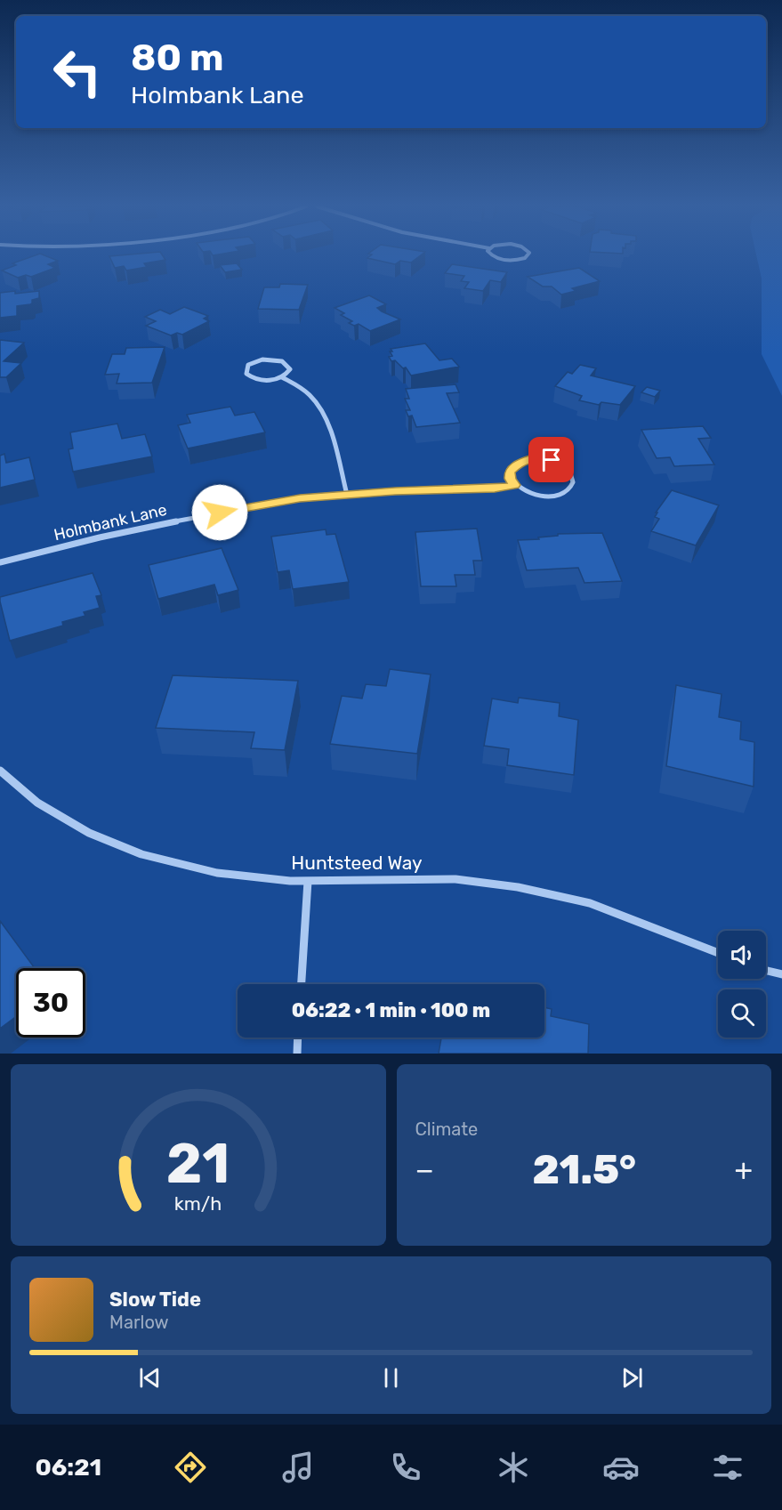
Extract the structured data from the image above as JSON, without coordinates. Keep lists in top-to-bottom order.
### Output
{
  "streets": {
    "street": ["Holmbank Lane", "Huntsteed Way"]
  },
  "page": {
    "turn": ["80 m", "Holmbank Lane"],
    "limit": "30",
    "trip": "06:22 · 1 min · 100 m",
    "tile": "Climate",
    "heat": ["−", "21.5°", "+"],
    "song": ["Slow Tide", "Marlow"],
    "tabs": "06:21",
    "gauge": ["21", "km/h"]
  }
}
